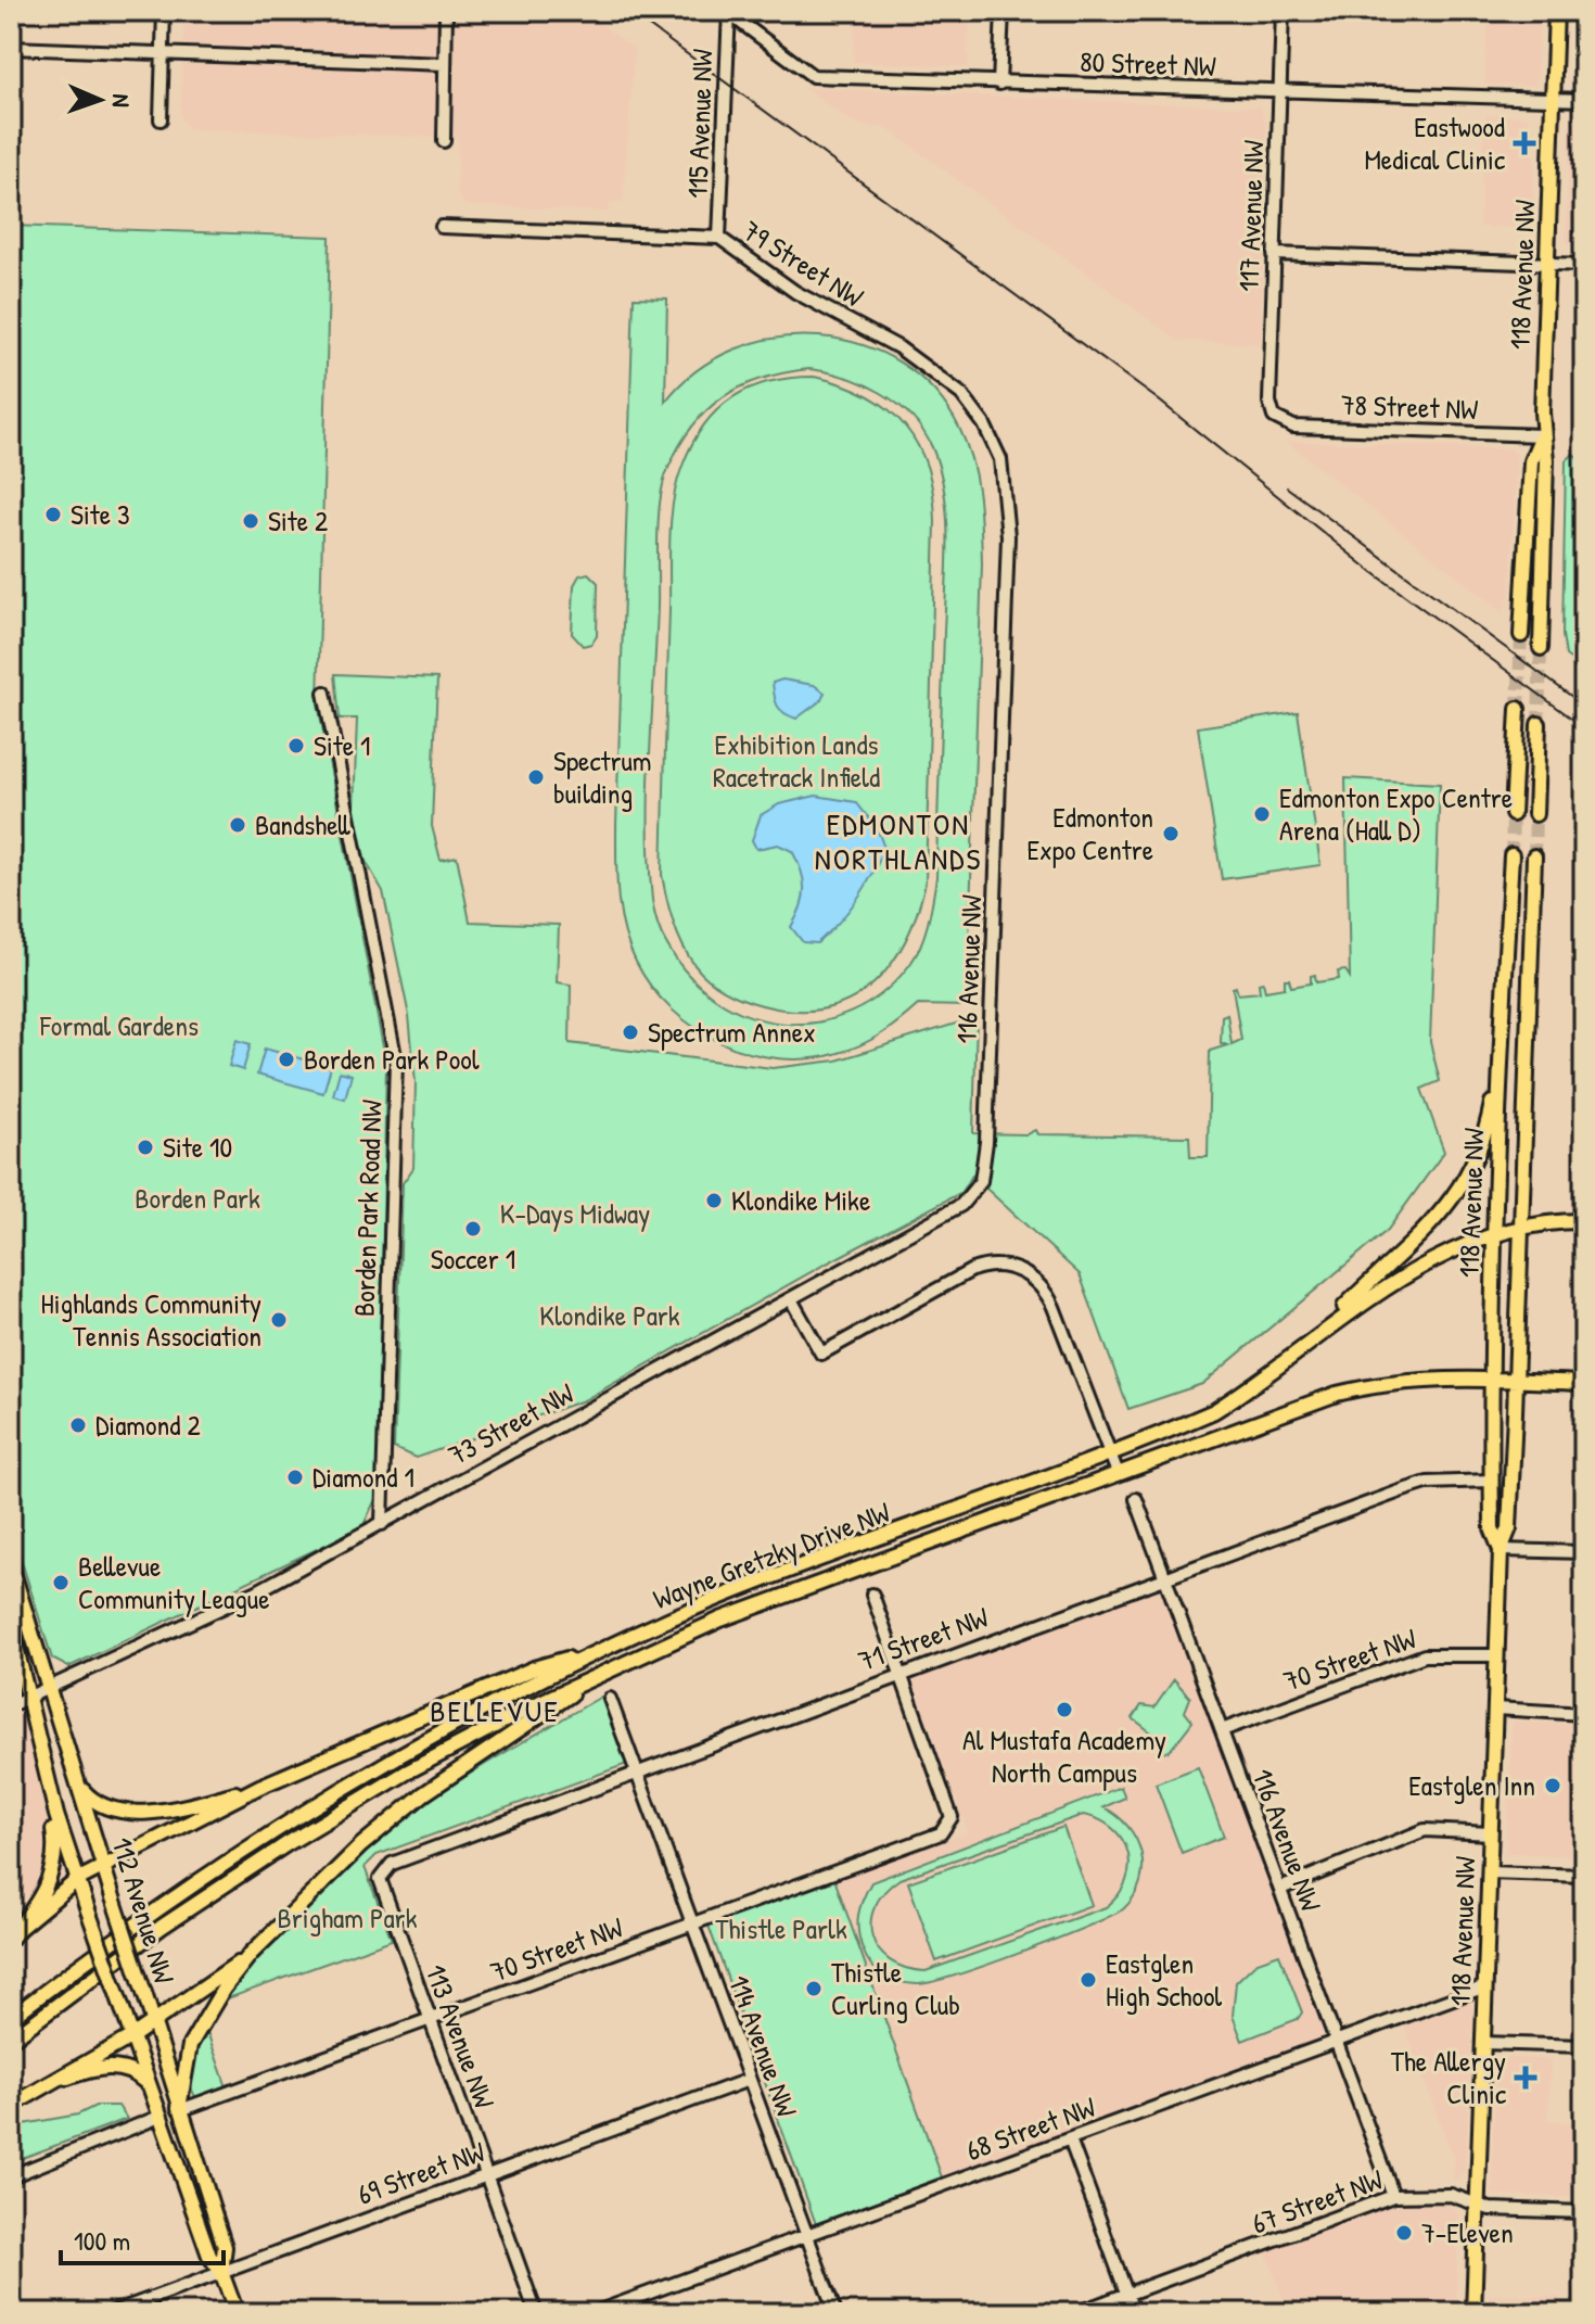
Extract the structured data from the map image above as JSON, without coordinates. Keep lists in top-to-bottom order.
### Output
{
  "streets": {
    "main road": ["118 Avenue NW", "Wayne Gretzky Drive NW", "112 Avenue NW"],
    "street": [
      "80 Street NW",
      "115 Avenue NW",
      "117 Avenue NW",
      "79 Street NW",
      "78 Street NW",
      "116 Avenue NW",
      "Borden Park Road NW",
      "73 Street NW",
      "71 Street NW",
      "70 Street NW",
      "113 Avenue NW",
      "114 Avenue NW",
      "68 Street NW",
      "69 Street NW",
      "67 Street NW"
    ]
  },
  "crossings": [
    ["80 Street NW", "115 Avenue NW"],
    ["80 Street NW", "117 Avenue NW"],
    ["80 Street NW", "118 Avenue NW"],
    ["115 Avenue NW", "79 Street NW"],
    ["117 Avenue NW", "78 Street NW"],
    ["79 Street NW", "116 Avenue NW"],
    ["118 Avenue NW", "78 Street NW"],
    ["118 Avenue NW", "Wayne Gretzky Drive NW"],
    ["118 Avenue NW", "71 Street NW"],
    ["118 Avenue NW", "70 Street NW"],
    ["118 Avenue NW", "68 Street NW"],
    ["118 Avenue NW", "67 Street NW"],
    ["116 Avenue NW", "73 Street NW"],
    ["116 Avenue NW", "71 Street NW"],
    ["116 Avenue NW", "70 Street NW"],
    ["116 Avenue NW", "68 Street NW"],
    ["116 Avenue NW", "67 Street NW"],
    ["Borden Park Road NW", "73 Street NW"],
    ["73 Street NW", "112 Avenue NW"],
    ["71 Street NW", "70 Street NW"],
    ["71 Street NW", "113 Avenue NW"],
    ["71 Street NW", "114 Avenue NW"],
    ["70 Street NW", "112 Avenue NW"],
    ["70 Street NW", "113 Avenue NW"],
    ["70 Street NW", "114 Avenue NW"],
    ["112 Avenue NW", "69 Street NW"],
    ["113 Avenue NW", "69 Street NW"],
    ["114 Avenue NW", "68 Street NW"],
    ["114 Avenue NW", "69 Street NW"]
  ],
  "districts": ["EDMONTON NORTHLANDS", "BELLEVUE"],
  "parks": [
    "Exhibition Lands Racetrack Infield",
    "Formal Gardens",
    "Borden Park",
    "K-Days Midway",
    "Klondike Park",
    "Brigham Park",
    "Thistle Parlk"
  ],
  "places": {
    "health": ["Eastwood Medical Clinic", "The Allergy Clinic"],
    "other": [
      "Site 3",
      "Site 2",
      "Site 1",
      "Spectrum building",
      "Edmonton Expo Centre Arena (Hall D)",
      "Bandshell",
      "Edmonton Expo Centre",
      "Spectrum Annex",
      "Borden Park Pool",
      "Site 10",
      "Klondike Mike",
      "Soccer 1",
      "Highlands Community Tennis Association",
      "Diamond 2",
      "Diamond 1",
      "Bellevue Community League",
      "Al Mustafa Academy North Campus",
      "Eastglen Inn",
      "Eastglen High School",
      "Thistle Curling Club",
      "7-Eleven"
    ]
  },
  "scale_bar": "100 m",
  "north": "right"
}
